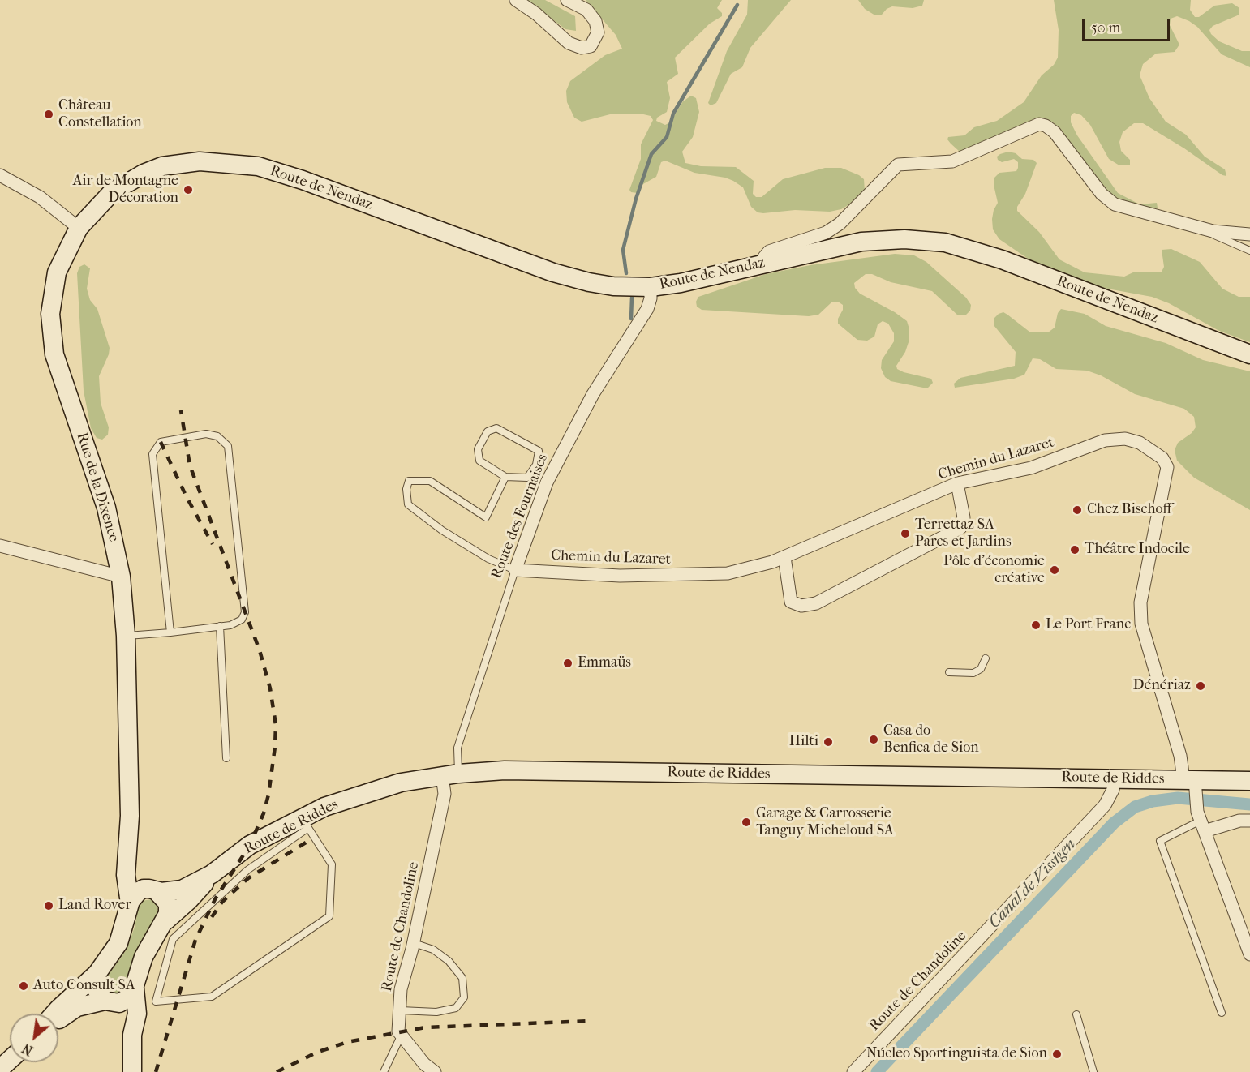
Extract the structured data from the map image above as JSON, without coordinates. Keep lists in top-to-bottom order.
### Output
{
  "streets": {
    "main road": ["Route de Nendaz", "Rue de la Dixence", "Route de Riddes"],
    "street": ["Chemin du Lazaret", "Route des Fournaises", "Route de Chandoline"]
  },
  "crossings": [
    ["Route de Nendaz", "Rue de la Dixence"],
    ["Route de Nendaz", "Route des Fournaises"],
    ["Chemin du Lazaret", "Route des Fournaises"],
    ["Chemin du Lazaret", "Route de Riddes"],
    ["Rue de la Dixence", "Route de Riddes"],
    ["Route des Fournaises", "Route de Riddes"],
    ["Route des Fournaises", "Route de Chandoline"],
    ["Route de Riddes", "Route de Chandoline"]
  ],
  "water": ["Canal de Vissigen"],
  "places": [
    "Château Constellation",
    "Air de Montagne Décoration",
    "Chez Bischoff",
    "Terrettaz SA Parcs et Jardins",
    "Théâtre Indocile",
    "Pôle d'économie créative",
    "Le Port Franc",
    "Emmaüs",
    "Dénériaz",
    "Casa do Benfica de Sion",
    "Hilti",
    "Garage & Carrosserie Tanguy Micheloud SA",
    "Land Rover",
    "Auto Consult SA",
    "Núcleo Sportinguista de Sion"
  ],
  "scale_bar": "50 m",
  "north": "bottom left"
}
